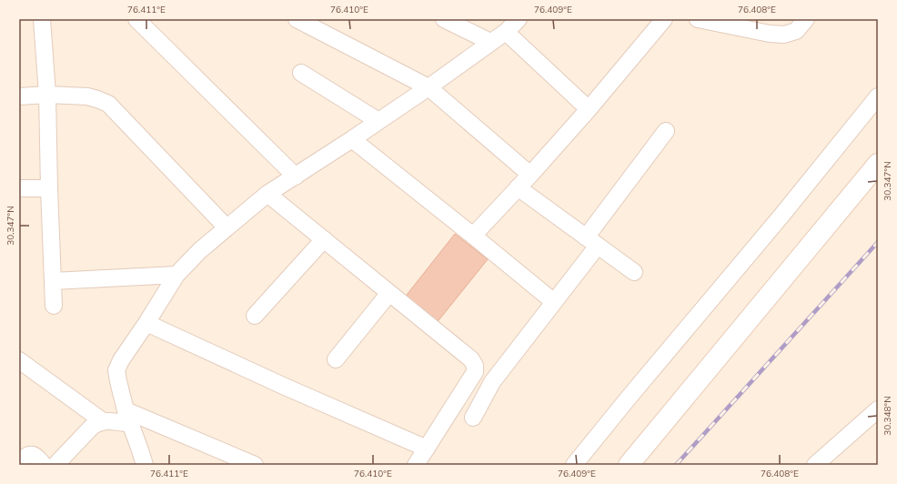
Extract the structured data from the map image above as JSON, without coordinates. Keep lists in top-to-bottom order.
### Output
{
  "coordinates": [
    "76.411°E",
    "76.410°E",
    "76.409°E",
    "76.408°E",
    "30.347°N",
    "30.348°N"
  ]
}
